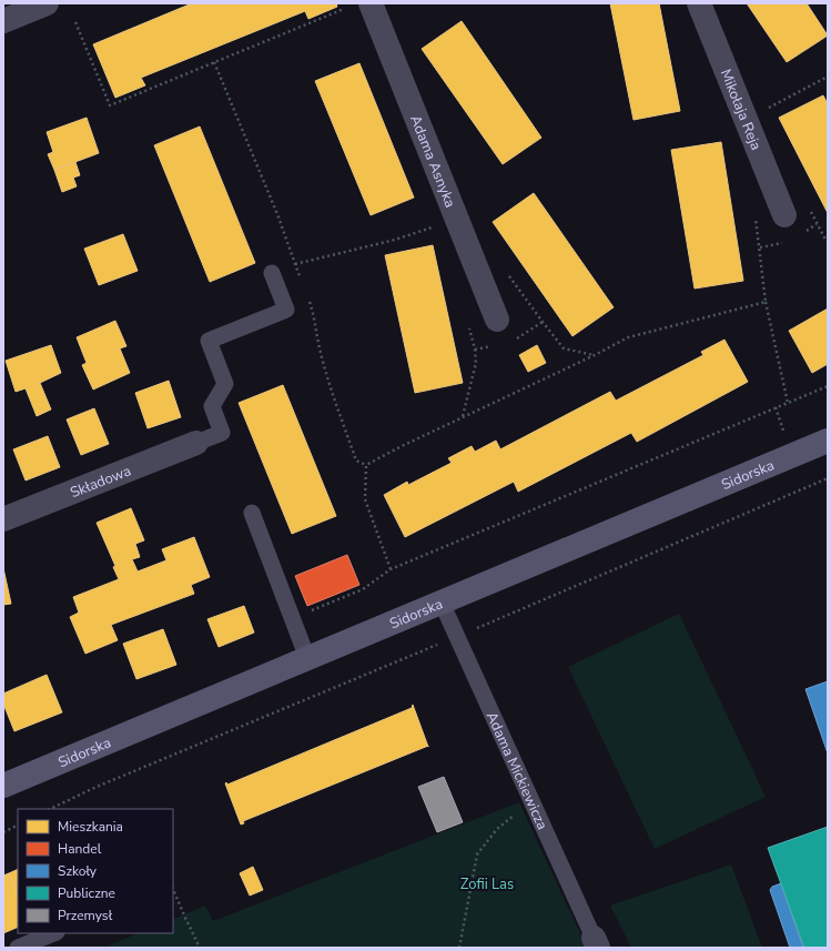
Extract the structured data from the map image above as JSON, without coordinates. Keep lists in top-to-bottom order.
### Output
{
  "streets": {
    "street": [
      "Mikołaja Reja",
      "Adama Asnyka",
      "Sidorska",
      "Składowa"
    ],
    "lane": ["Adama Mickiewicza"]
  },
  "crossings": [
    ["Sidorska", "Adama Mickiewicza"]
  ],
  "parks": ["Zofii Las"],
  "legend": [
    "Mieszkania",
    "Handel",
    "Szkoły",
    "Publiczne",
    "Przemysł"
  ]
}
